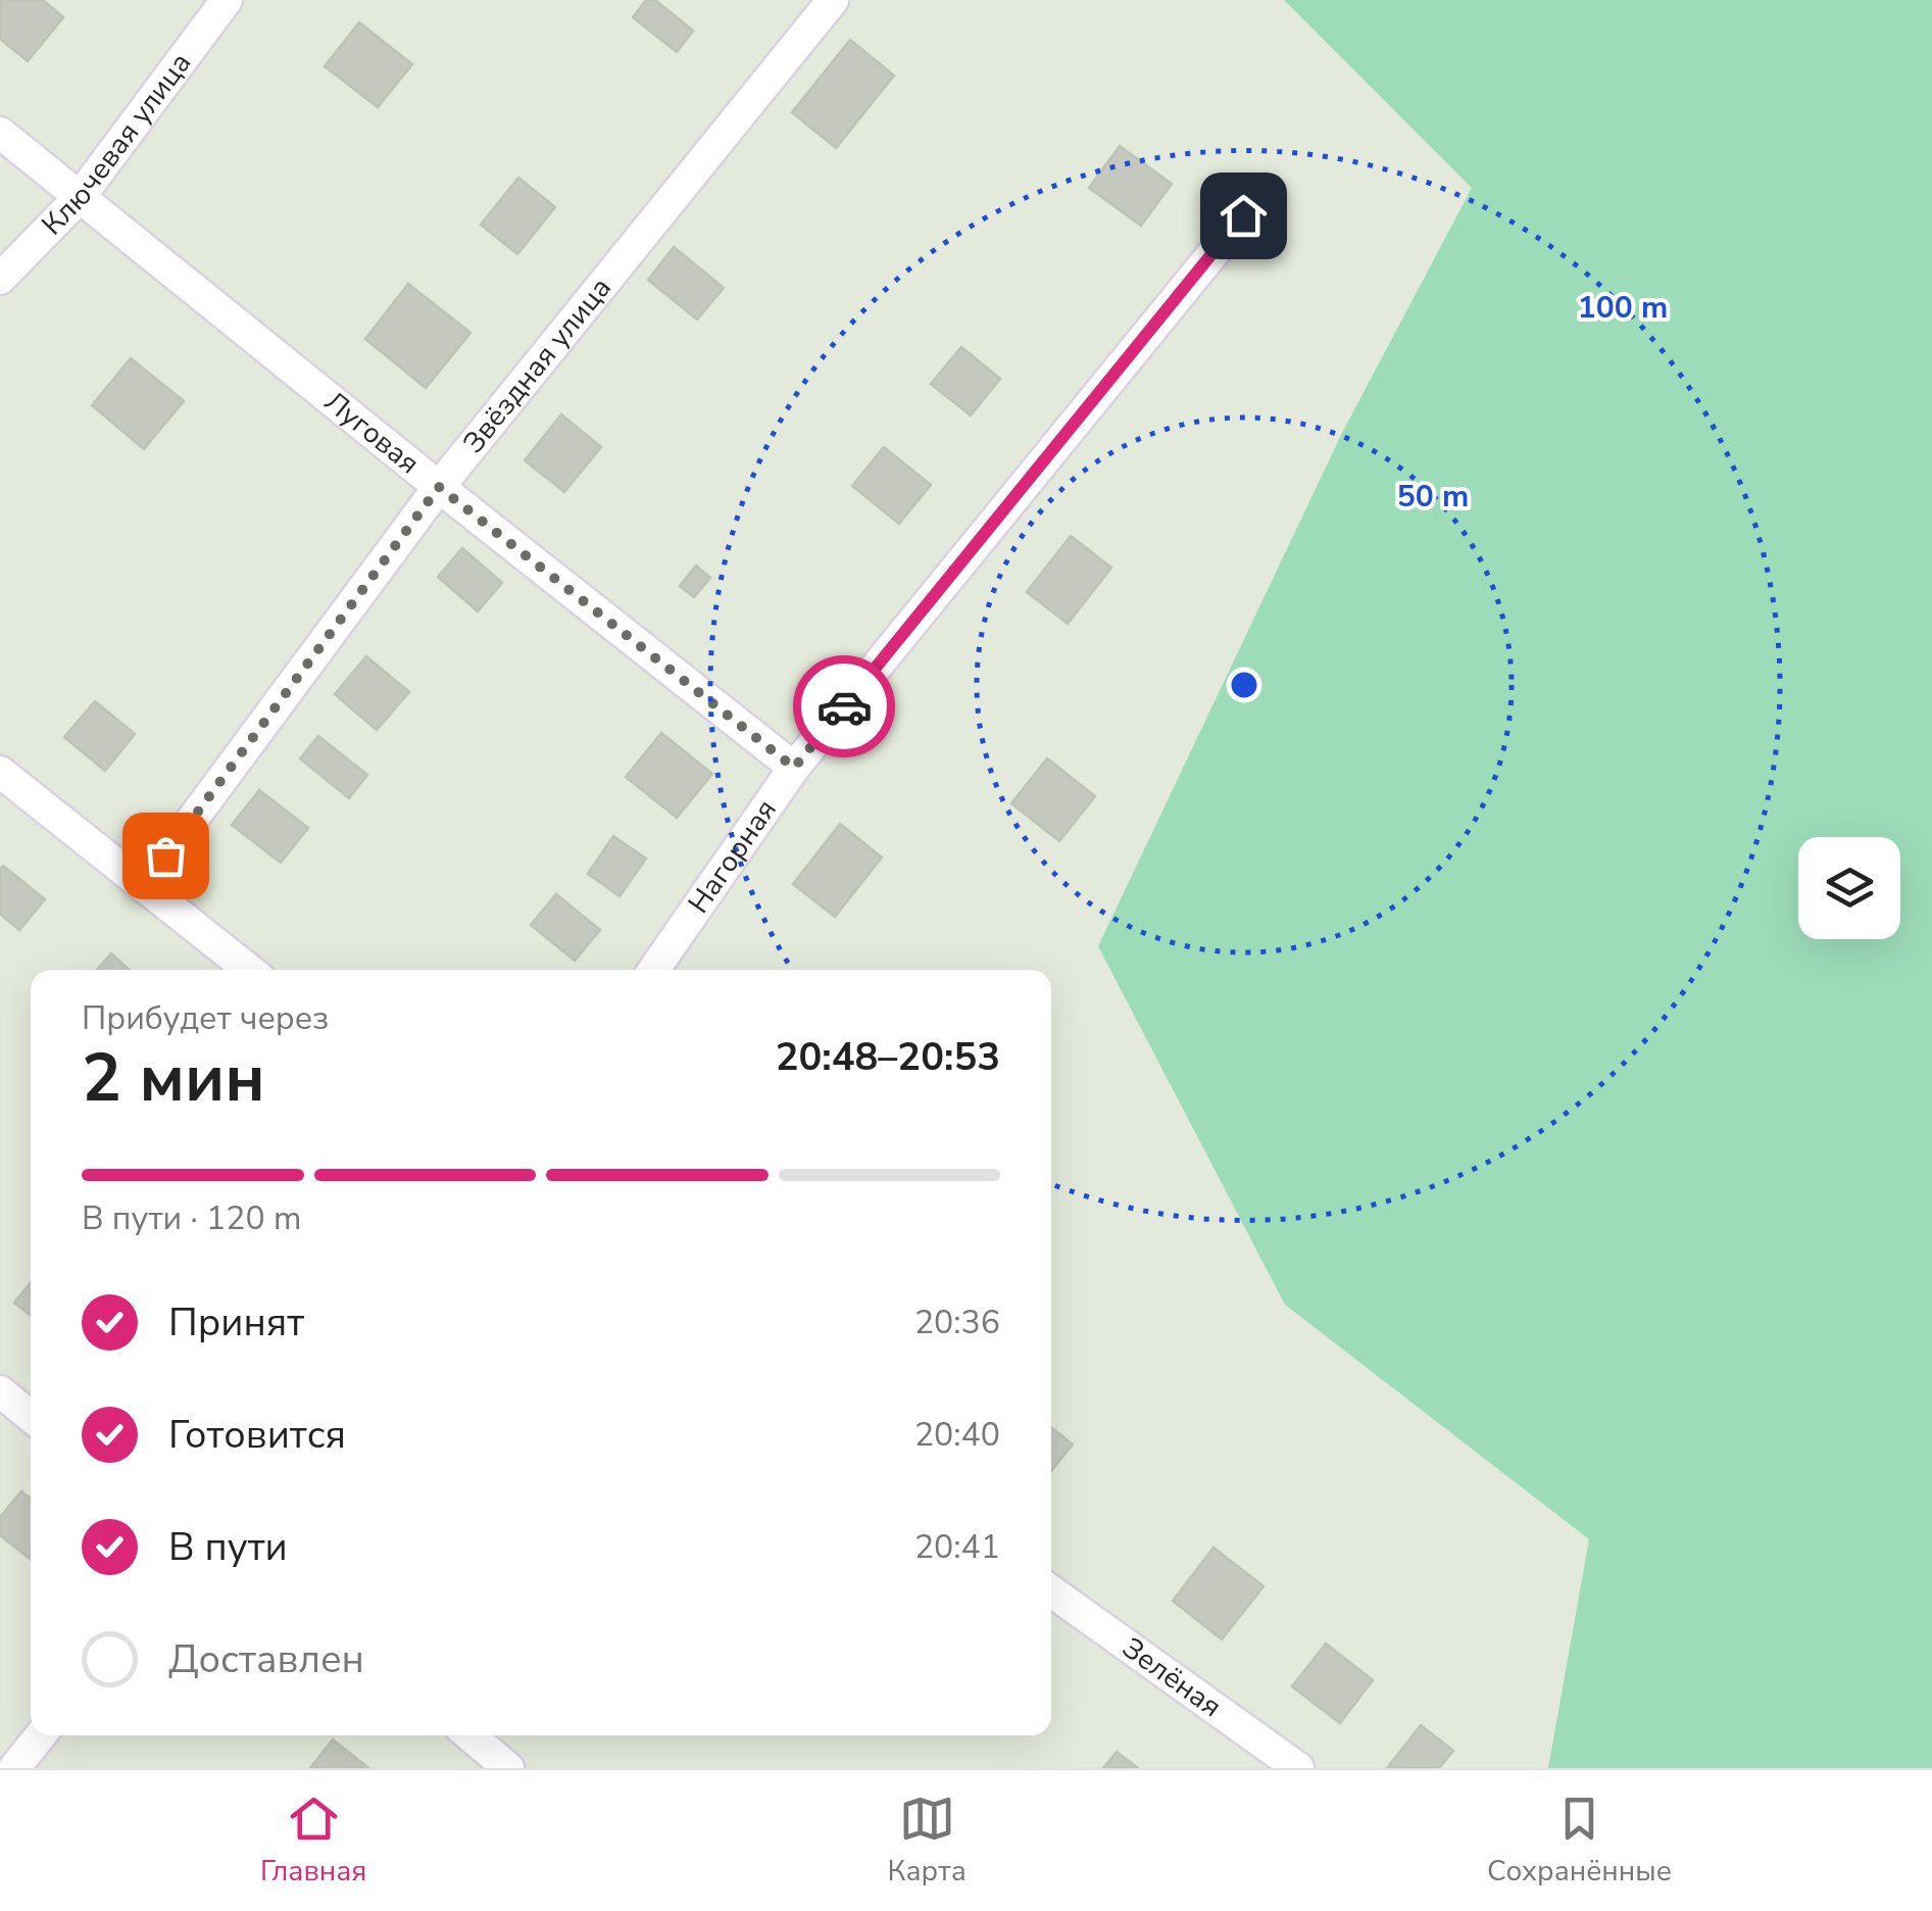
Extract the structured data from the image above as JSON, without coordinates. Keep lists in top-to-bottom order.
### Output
{
  "streets": {
    "street": [
      "Ключевая улица",
      "Звёздная улица",
      "Луговая",
      "Нагорная",
      "Зелёная"
    ]
  },
  "crossings": [
    ["Ключевая улица", "Луговая"],
    ["Звёздная улица", "Луговая"],
    ["Луговая", "Нагорная"]
  ],
  "page": {
    "heading": ["2 мин", "Прибудет через", "20:48–20:53"],
    "bar": "В пути · 120 m",
    "list": [
      ["Принят", "20:36"],
      ["Готовится", "20:40"],
      ["В пути", "20:41"],
      "Доставлен"
    ],
    "tabs": ["Главная", "Карта", "Сохранённые"]
  },
  "rings": ["100 m", "50 m"]
}
